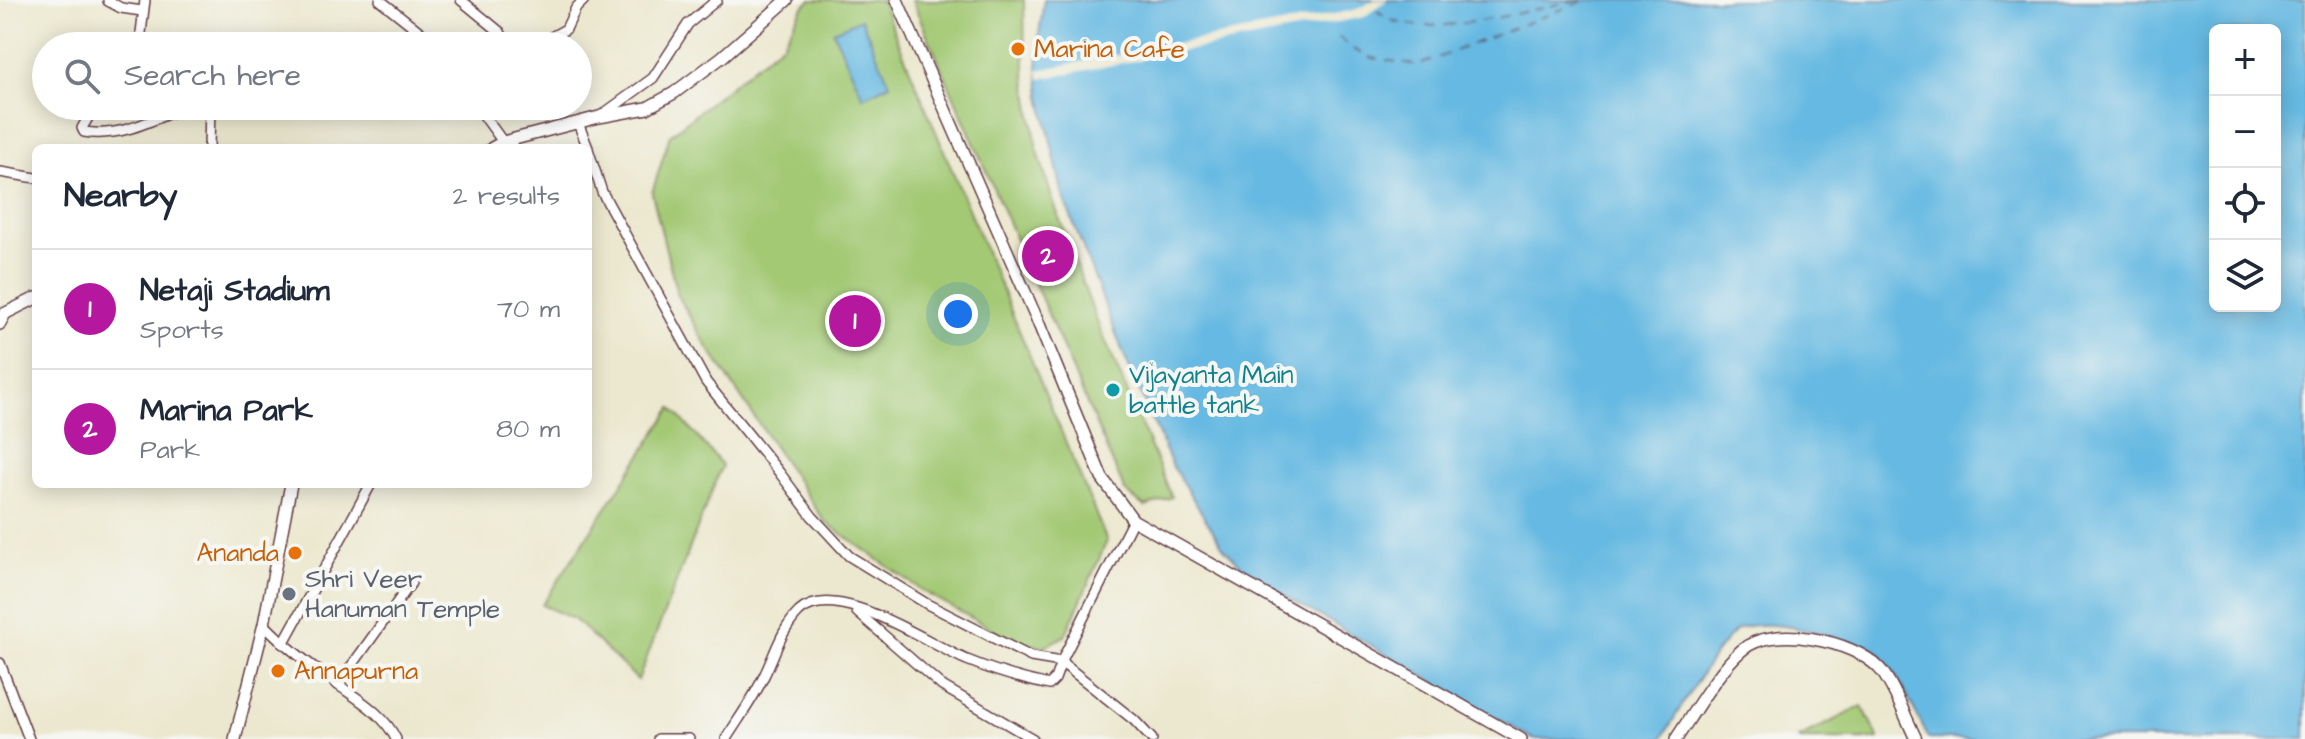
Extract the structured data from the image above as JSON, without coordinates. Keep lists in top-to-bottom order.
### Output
{
  "places": [
    "Marina Cafe",
    "Vijayanta Main battle tank",
    "Ananda",
    "Shri Veer Hanuman Temple",
    "Annapurna"
  ],
  "page": {
    "map_buttons": ["+", "−"],
    "search": "Search here",
    "heading": ["Nearby", "2 results"],
    "pins": ["2", "1"],
    "list": [
      {
        "mark": "1",
        "name": "Netaji Stadium",
        "note": "Sports",
        "value": "70 m"
      },
      {
        "mark": "2",
        "name": "Marina Park",
        "note": "Park",
        "value": "80 m"
      }
    ]
  }
}
